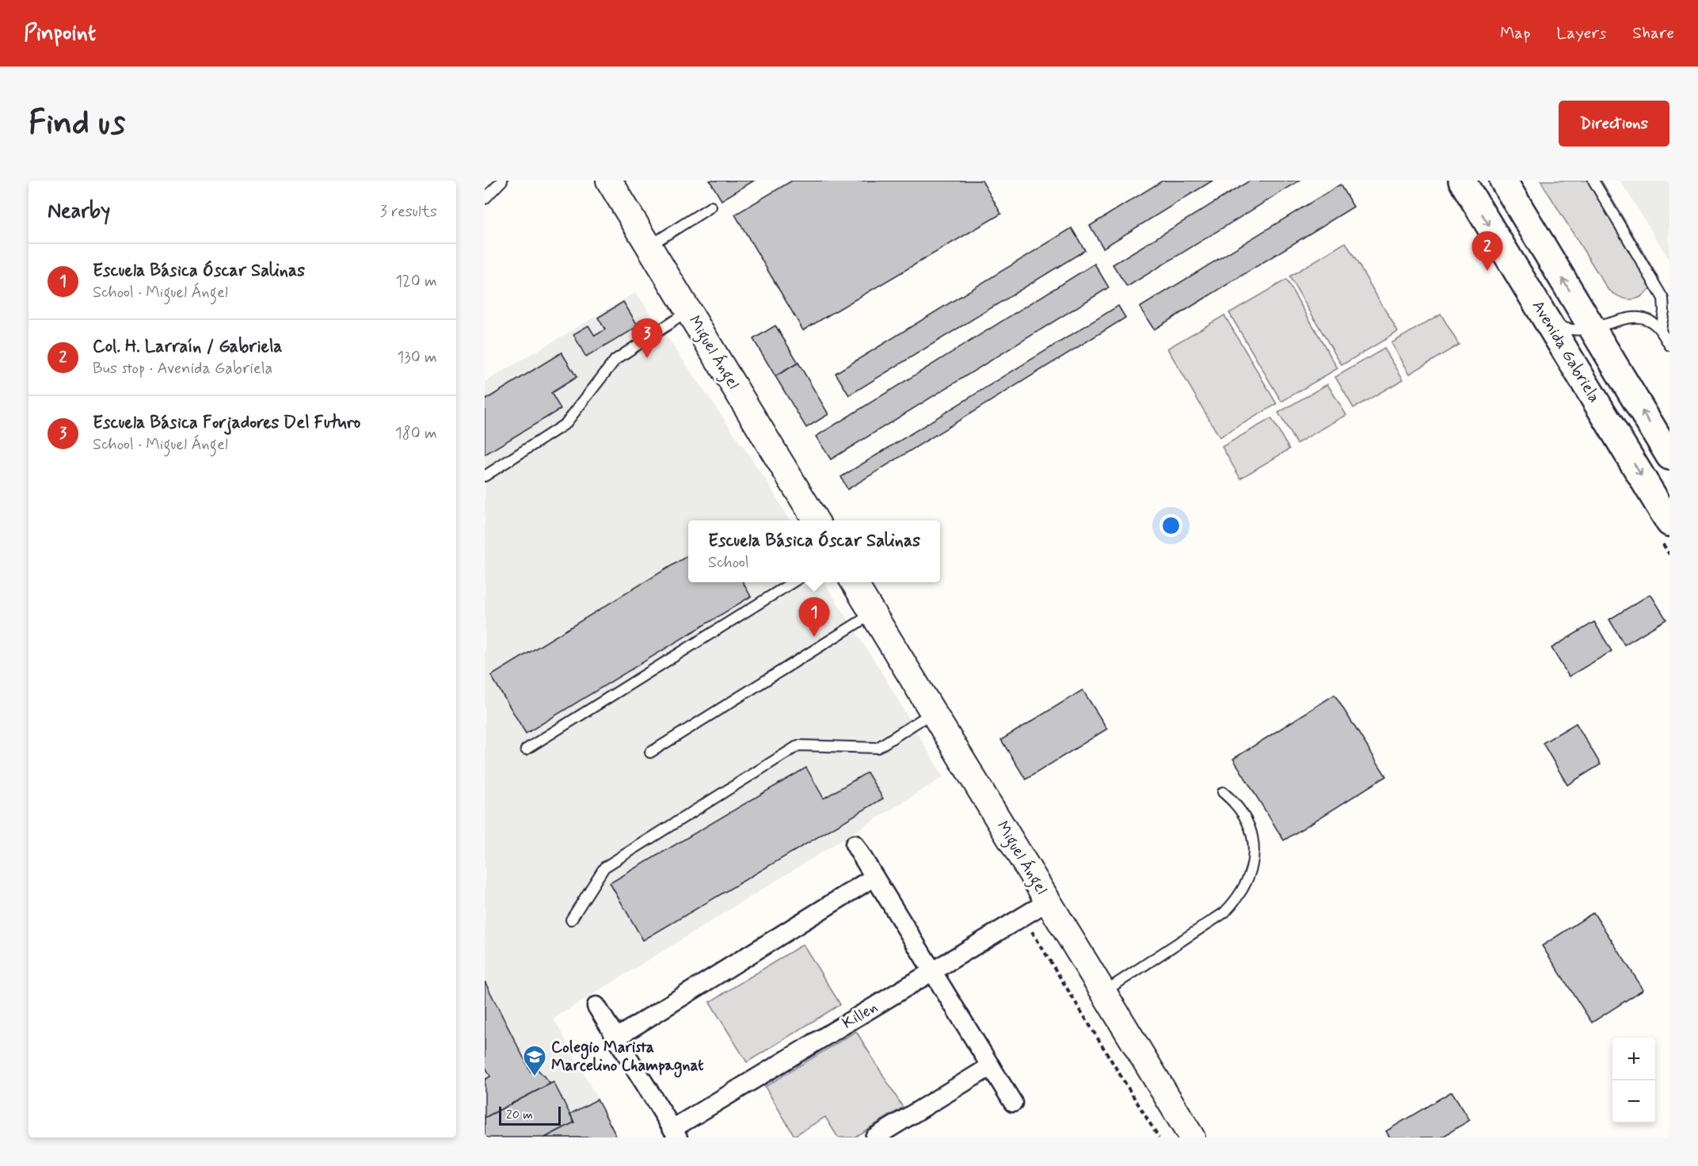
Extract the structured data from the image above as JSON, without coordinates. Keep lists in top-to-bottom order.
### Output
{
  "streets": {
    "main road": ["Avenida Gabriela"],
    "street": ["Miguel Ángel", "Killen"]
  },
  "crossings": [
    ["Miguel Ángel", "Killen"]
  ],
  "places": {
    "school or university": ["Colegio Marista Marcelino Champagnat"]
  },
  "scale_bar": "20 m",
  "page": {
    "header": "Pinpoint",
    "nav": ["Map", "Layers", "Share"],
    "buttons": "Directions",
    "title": "Find us",
    "heading": ["Nearby", "3 results"],
    "pins": ["2", "3", "1"],
    "list": [
      {
        "mark": "1",
        "name": "Escuela Básica Óscar Salinas",
        "note": "School · Miguel Ángel",
        "value": "120 m"
      },
      {
        "mark": "2",
        "name": "Col. H. Larraín / Gabriela",
        "note": "Bus stop · Avenida Gabriela",
        "value": "130 m"
      },
      {
        "mark": "3",
        "name": "Escuela Básica Forjadores Del Futuro",
        "note": "School · Miguel Ángel",
        "value": "180 m"
      }
    ],
    "popup": ["Escuela Básica Óscar Salinas", "School"],
    "map_buttons": ["+", "−"],
    "scale": "20 m"
  }
}
